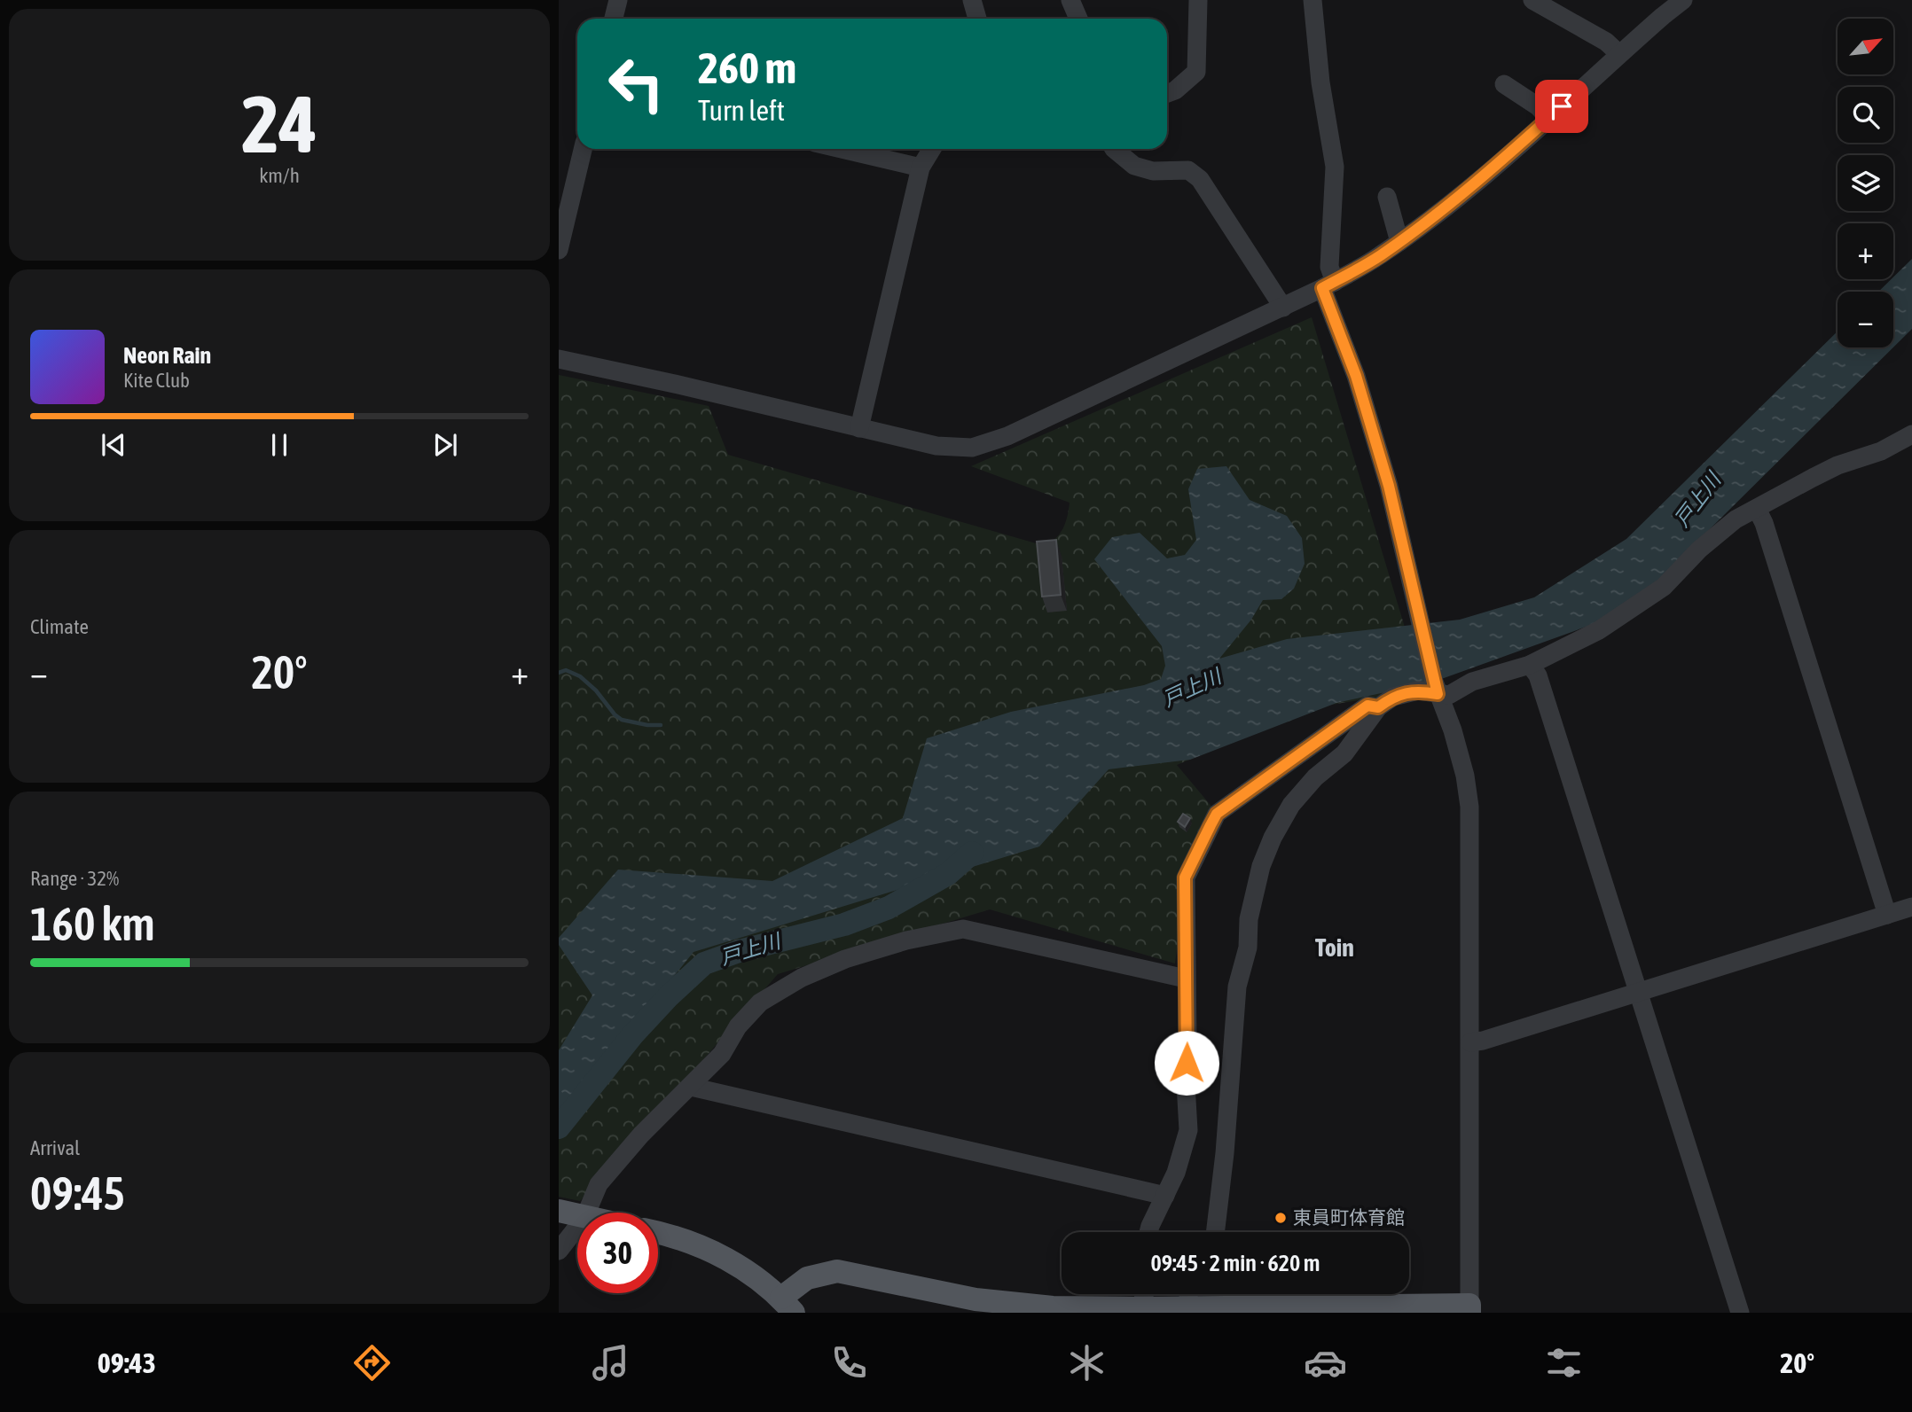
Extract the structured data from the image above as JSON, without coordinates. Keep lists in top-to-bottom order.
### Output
{
  "districts": ["Toin"],
  "water": ["戸上川"],
  "places": ["東員町体育館"],
  "north": "top right",
  "page": {
    "tile": [
      ["24", "km/h"],
      "Climate",
      ["Range · 32%", "160 km"],
      ["Arrival", "09:45"]
    ],
    "map_buttons": ["+", "−"],
    "turn": ["260 m", "Turn left"],
    "song": ["Neon Rain", "Kite Club"],
    "heat": ["−", "20°", "+"],
    "limit": "30",
    "trip": "09:45 · 2 min · 620 m",
    "tabs": ["09:43", "20°"]
  }
}
